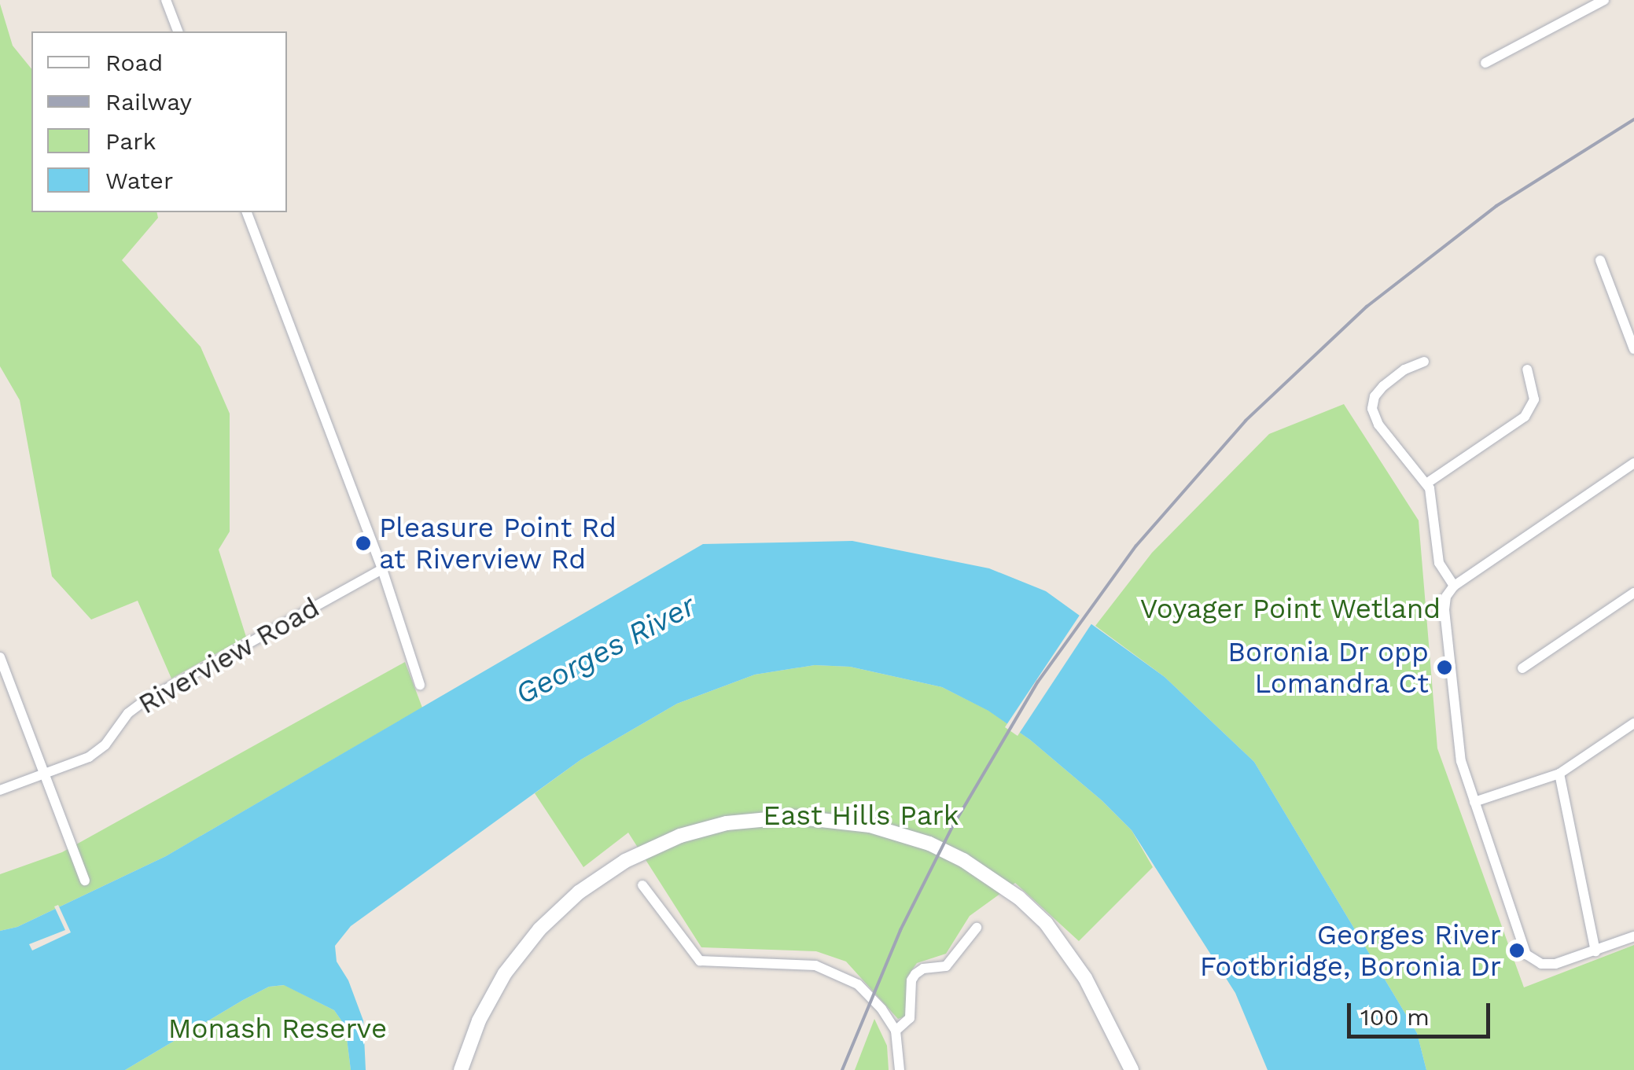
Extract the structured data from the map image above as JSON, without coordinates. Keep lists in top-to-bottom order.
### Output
{
  "streets": {
    "street": ["Riverview Road"]
  },
  "water": ["Georges River"],
  "parks": ["Voyager Point Wetland", "East Hills Park", "Monash Reserve"],
  "places": ["Pleasure Point Rd at Riverview Rd", "Boronia Dr opp Lomandra Ct", "Georges River Footbridge, Boronia Dr"],
  "legend": [
    "Road",
    "Railway",
    "Park",
    "Water"
  ],
  "scale_bar": "100 m"
}
